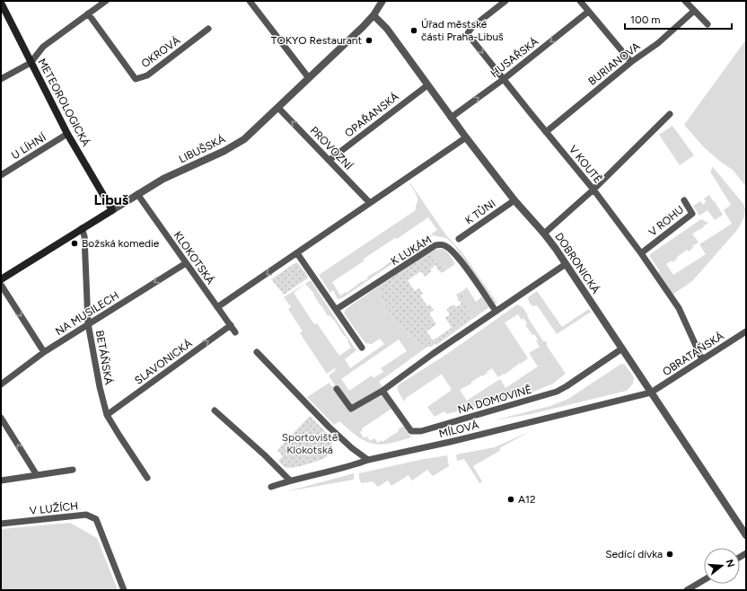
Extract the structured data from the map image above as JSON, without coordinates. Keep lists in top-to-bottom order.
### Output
{
  "streets": {
    "main road": ["METEOROLOGICKÁ", "LIBUŠSKÁ"],
    "street": [
      "OKROVÁ",
      "HUSAŘSKÁ",
      "BURIANOVA",
      "OPAŘANSKÁ",
      "U LÍHNÍ",
      "PROVOZNÍ",
      "V KOUTĚ",
      "K TŮNI",
      "V ROHU",
      "K LUKÁM",
      "KLOKOTSKÁ",
      "DOBRONICKÁ",
      "NA MUSILECH",
      "OBRATAŇSKÁ",
      "BETÁŇSKÁ",
      "SLAVONICKÁ",
      "NA DOMOVINĚ",
      "MÍLOVÁ",
      "V LUŽÍCH"
    ]
  },
  "crossings": [
    ["HUSAŘSKÁ", "V KOUTĚ"],
    ["HUSAŘSKÁ", "DOBRONICKÁ"],
    ["BURIANOVA", "V KOUTĚ"],
    ["METEOROLOGICKÁ", "U LÍHNÍ"],
    ["METEOROLOGICKÁ", "LIBUŠSKÁ"],
    ["OPAŘANSKÁ", "PROVOZNÍ"],
    ["OPAŘANSKÁ", "DOBRONICKÁ"],
    ["PROVOZNÍ", "LIBUŠSKÁ"],
    ["LIBUŠSKÁ", "KLOKOTSKÁ"],
    ["LIBUŠSKÁ", "DOBRONICKÁ"],
    ["LIBUŠSKÁ", "BETÁŇSKÁ"],
    ["V KOUTĚ", "V ROHU"],
    ["V KOUTĚ", "OBRATAŇSKÁ"],
    ["K TŮNI", "DOBRONICKÁ"],
    ["KLOKOTSKÁ", "NA MUSILECH"],
    ["KLOKOTSKÁ", "SLAVONICKÁ"],
    ["DOBRONICKÁ", "OBRATAŇSKÁ"],
    ["DOBRONICKÁ", "NA DOMOVINĚ"],
    ["DOBRONICKÁ", "MÍLOVÁ"],
    ["NA MUSILECH", "BETÁŇSKÁ"],
    ["OBRATAŇSKÁ", "MÍLOVÁ"],
    ["BETÁŇSKÁ", "SLAVONICKÁ"]
  ],
  "one_way": ["PROVOZNÍ", "NA MUSILECH", "SLAVONICKÁ"],
  "districts": ["Libuš"],
  "parks": ["Sportoviště Klokotská"],
  "places": [
    "Úřad městské části Praha-Libuš",
    "TOKYO Restaurant",
    "Božská komedie",
    "A12",
    "Sedící dívka"
  ],
  "scale_bar": "100 m",
  "north": "right"
}
